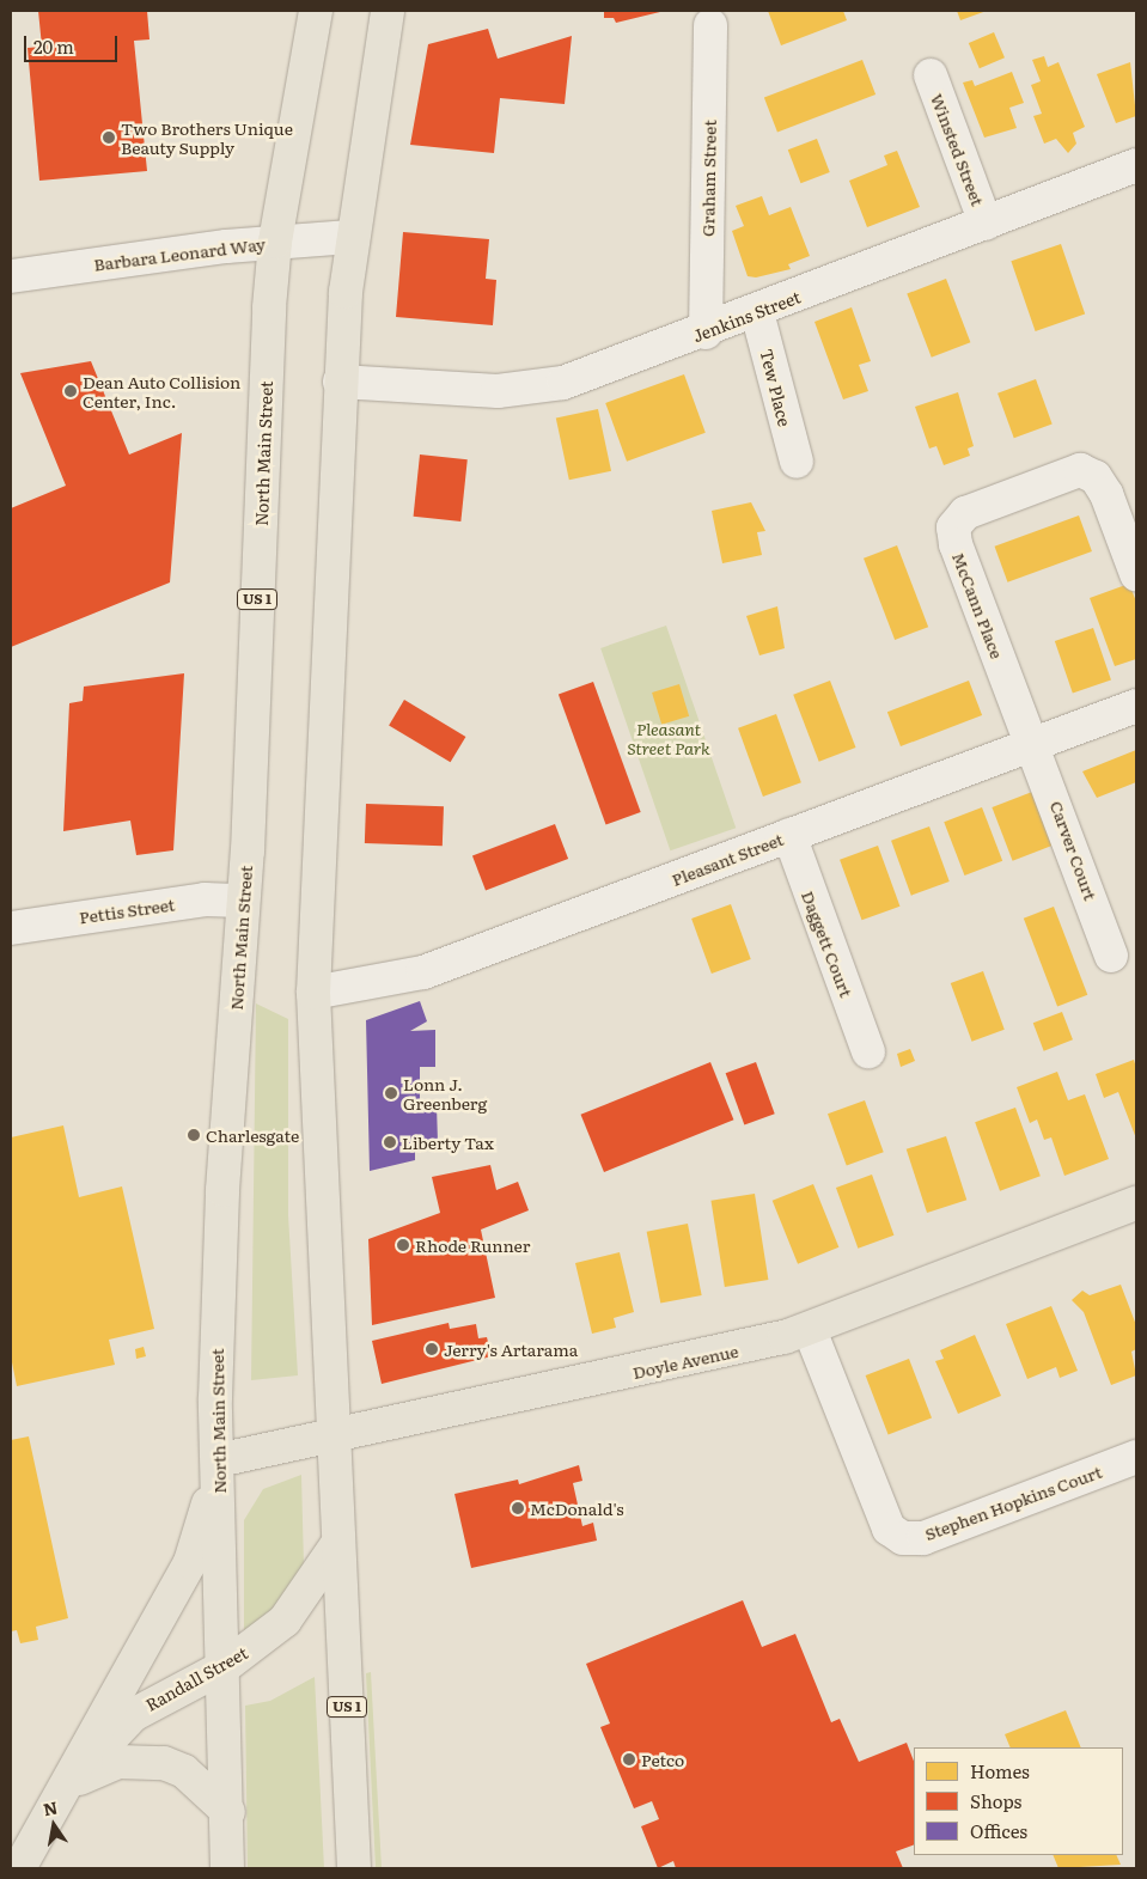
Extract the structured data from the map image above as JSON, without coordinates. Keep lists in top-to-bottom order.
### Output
{
  "streets": {
    "main road": [
      "North Main Street",
      "US 1",
      "Doyle Avenue",
      "Randall Street"
    ],
    "street": [
      "Winsted Street",
      "Graham Street",
      "Barbara Leonard Way",
      "Jenkins Street",
      "Tew Place",
      "McCann Place",
      "Carver Court",
      "Pleasant Street",
      "Pettis Street",
      "Daggett Court",
      "Stephen Hopkins Court"
    ]
  },
  "crossings": [
    ["Winsted Street", "Jenkins Street"],
    ["Graham Street", "Jenkins Street"],
    ["Barbara Leonard Way", "North Main Street"],
    ["Barbara Leonard Way", "US 1"],
    ["Jenkins Street", "Tew Place"],
    ["Jenkins Street", "US 1"],
    ["North Main Street", "Pettis Street"],
    ["North Main Street", "Doyle Avenue"],
    ["North Main Street", "Randall Street"],
    ["US 1", "Pleasant Street"],
    ["US 1", "Doyle Avenue"],
    ["US 1", "Randall Street"],
    ["McCann Place", "Carver Court"],
    ["McCann Place", "Pleasant Street"],
    ["Carver Court", "Pleasant Street"],
    ["Pleasant Street", "Daggett Court"],
    ["Doyle Avenue", "Stephen Hopkins Court"],
    ["Doyle Avenue", "Randall Street"]
  ],
  "parks": ["Pleasant Street Park"],
  "places": [
    "Two Brothers Unique Beauty Supply",
    "Dean Auto Collision Center, Inc.",
    "Lonn J. Greenberg",
    "Charlesgate",
    "Liberty Tax",
    "Rhode Runner",
    "Jerry's Artarama",
    "McDonald's",
    "Petco"
  ],
  "legend": ["Homes", "Shops", "Offices"],
  "scale_bar": "20 m",
  "north": "top"
}
